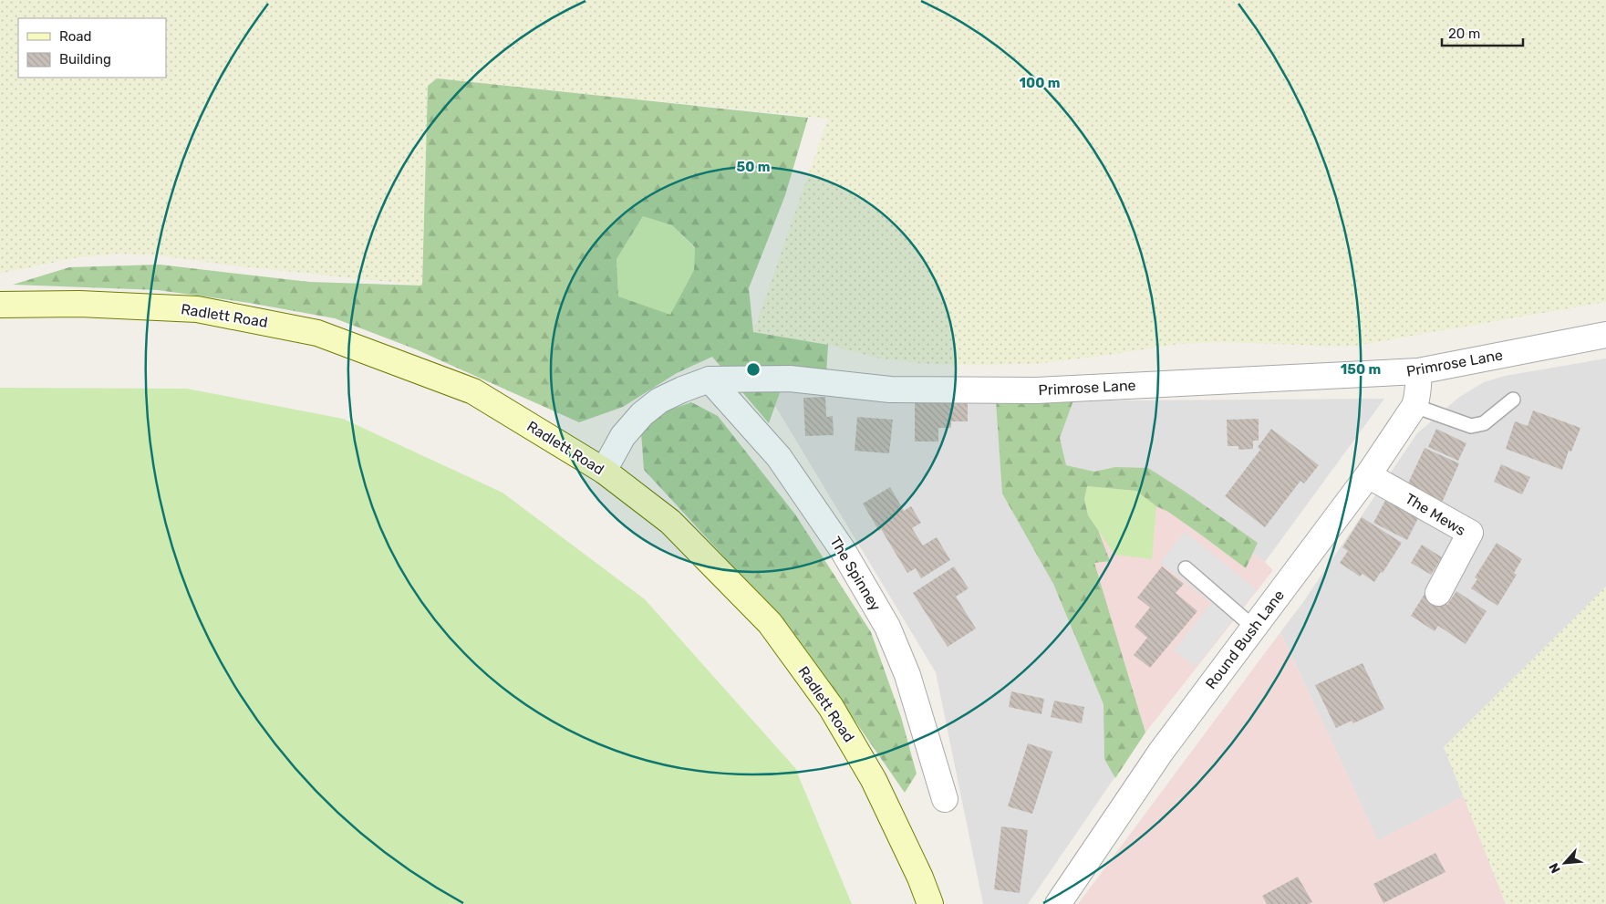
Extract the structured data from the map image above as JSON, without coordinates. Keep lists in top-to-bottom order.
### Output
{
  "streets": {
    "main road": ["Radlett Road"],
    "street": [
      "Primrose Lane",
      "The Mews",
      "The Spinney",
      "Round Bush Lane"
    ]
  },
  "crossings": [
    ["Radlett Road", "Primrose Lane"],
    ["Primrose Lane", "The Spinney"],
    ["Primrose Lane", "Round Bush Lane"],
    ["The Mews", "Round Bush Lane"]
  ],
  "legend": ["Road", "Building"],
  "scale_bar": "20 m",
  "north": "bottom left",
  "rings": ["100 m", "50 m", "150 m"]
}
